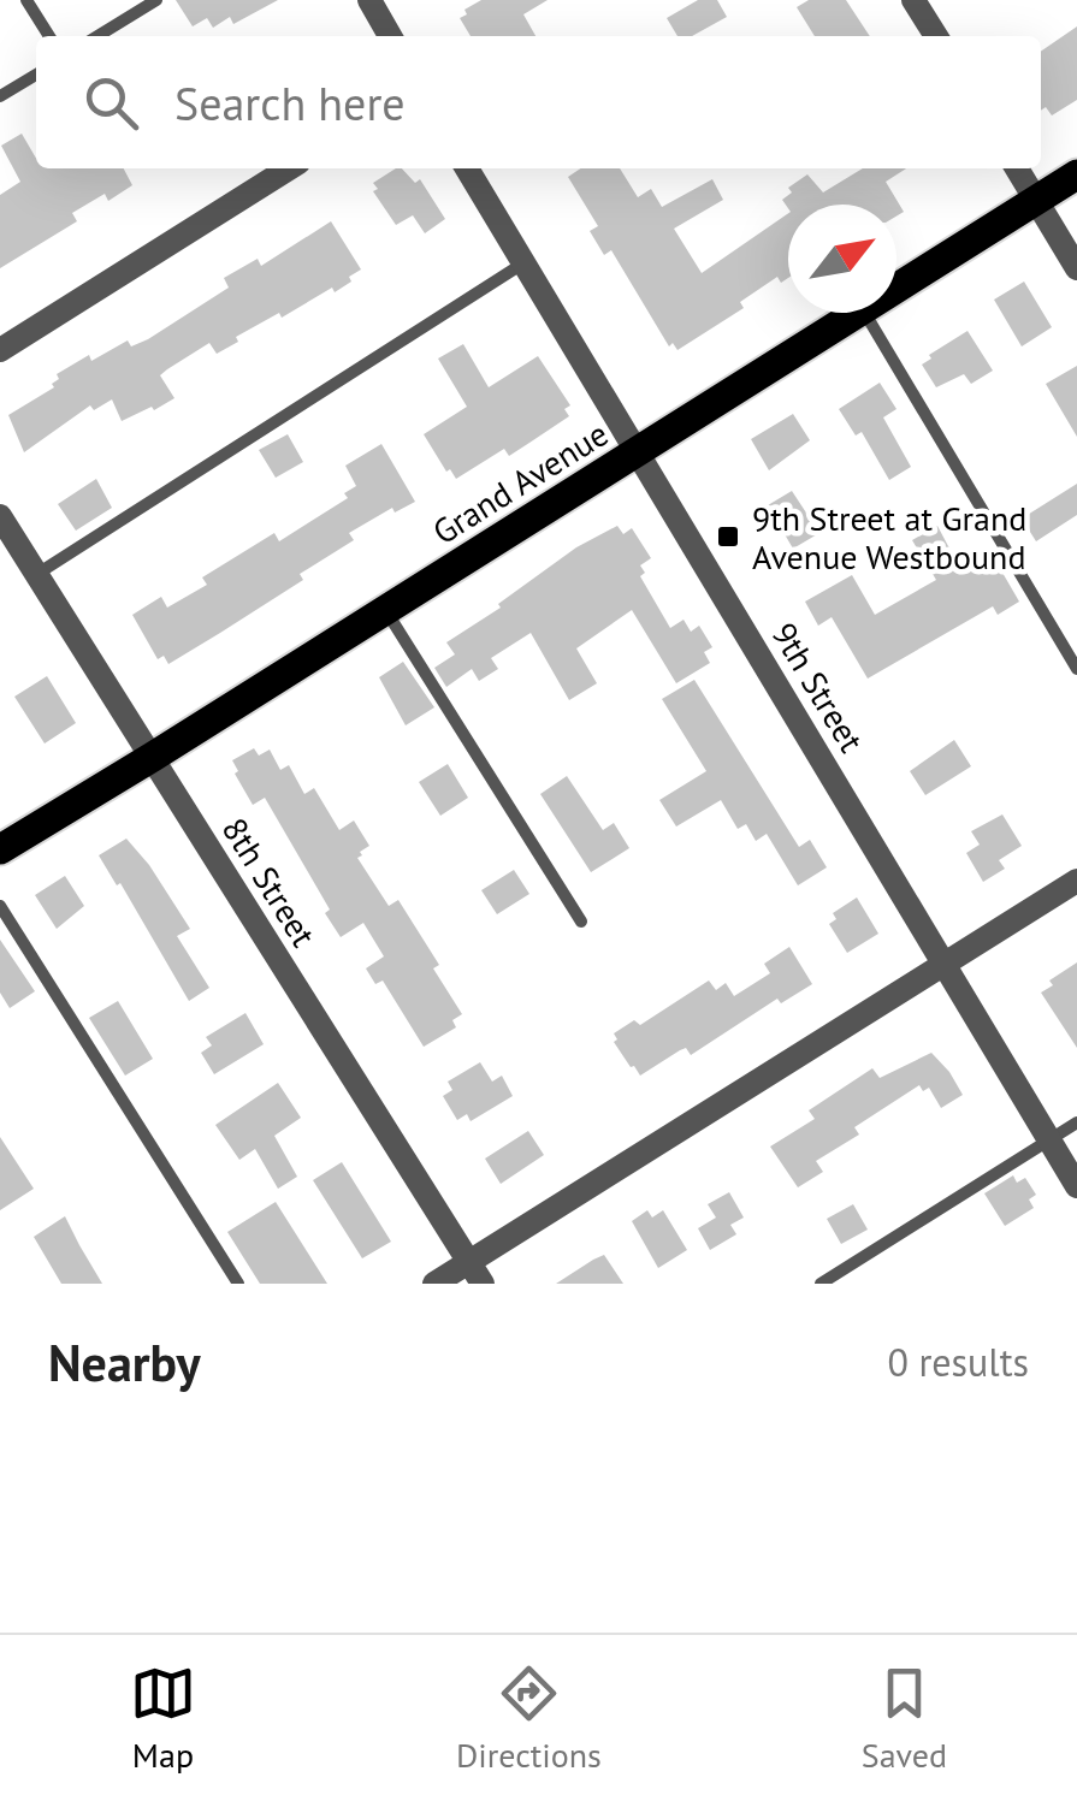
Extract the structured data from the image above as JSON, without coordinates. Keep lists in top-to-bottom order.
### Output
{
  "streets": {
    "main road": ["Grand Avenue"],
    "street": ["9th Street", "8th Street"]
  },
  "crossings": [
    ["Grand Avenue", "9th Street"],
    ["Grand Avenue", "8th Street"]
  ],
  "places": {
    "transit": ["9th Street at Grand Avenue Westbound"]
  },
  "north": "top right",
  "page": {
    "search": "Search here",
    "heading": ["Nearby", "0 results"],
    "nav": ["Map", "Directions", "Saved"]
  }
}
